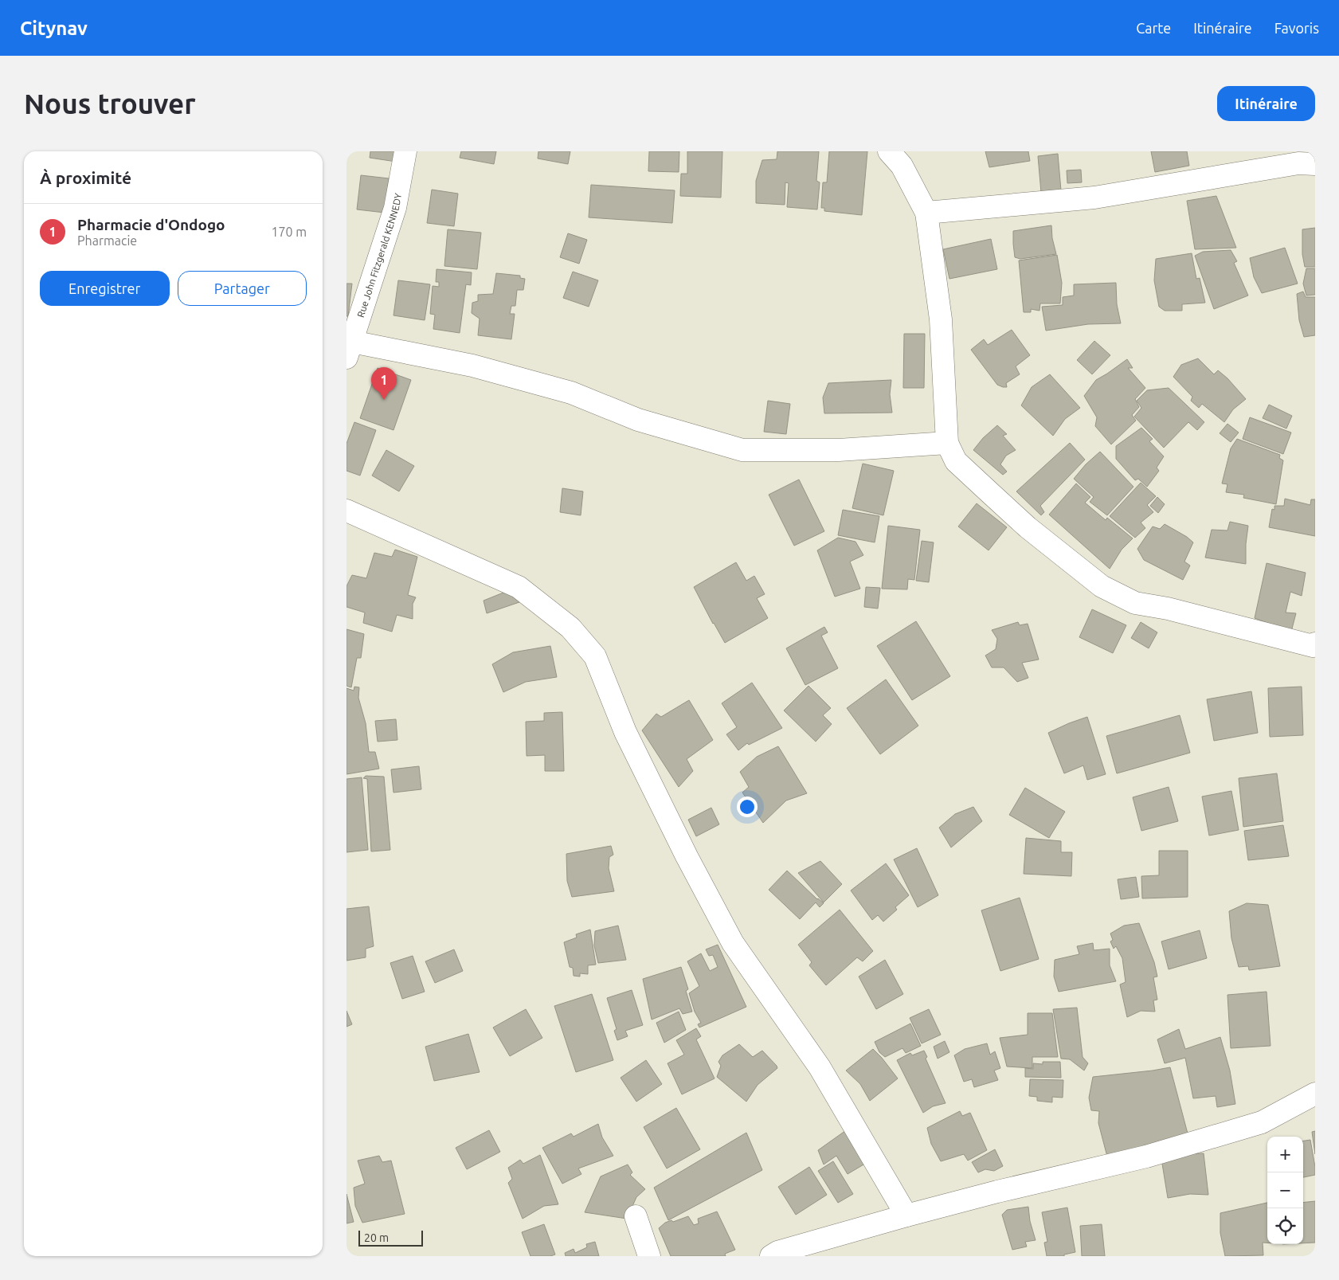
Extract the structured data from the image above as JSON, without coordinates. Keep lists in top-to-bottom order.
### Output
{
  "streets": {
    "street": ["Rue John Fitzgerald KENNEDY"]
  },
  "scale_bar": "20 m",
  "page": {
    "header": "Citynav",
    "nav": ["Carte", "Itinéraire", "Favoris"],
    "buttons": [
      "Itinéraire",
      ["Enregistrer", "Partager"]
    ],
    "title": "Nous trouver",
    "heading": "À proximité",
    "list": [
      {
        "mark": "1",
        "name": "Pharmacie d'Ondogo",
        "note": "Pharmacie",
        "value": "170 m"
      }
    ],
    "pins": "1",
    "map_buttons": ["+", "−"],
    "scale": "20 m"
  }
}
